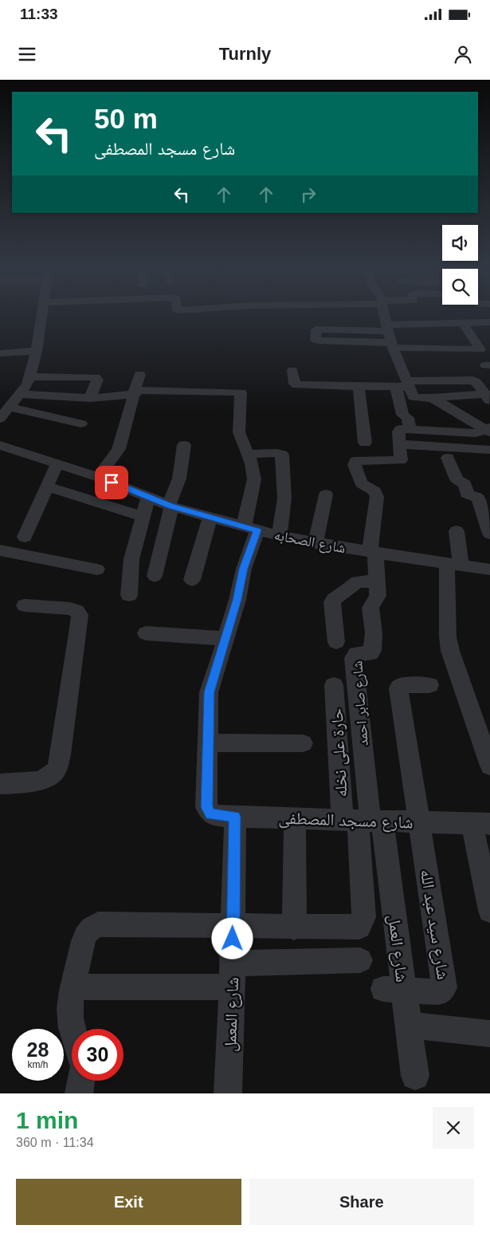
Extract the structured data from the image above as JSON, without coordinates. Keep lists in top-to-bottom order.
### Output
{
  "streets": {
    "street": [
      "شارع الصحابه",
      "شارع صابر احمد",
      "حارة على نخله",
      "شارع مسجد المصطفى",
      "شارع سيد عبد الله",
      "شارع العمل",
      "شارع المعمل"
    ]
  },
  "crossings": [
    ["شارع الصحابه", "شارع صابر احمد"],
    ["شارع صابر احمد", "حارة على نخله"],
    ["شارع صابر احمد", "شارع مسجد المصطفى"],
    ["شارع صابر احمد", "شارع العمل"],
    ["حارة على نخله", "شارع مسجد المصطفى"],
    ["حارة على نخله", "شارع العمل"],
    ["شارع مسجد المصطفى", "شارع سيد عبد الله"],
    ["شارع مسجد المصطفى", "شارع العمل"],
    ["شارع مسجد المصطفى", "شارع المعمل"],
    ["شارع سيد عبد الله", "شارع العمل"]
  ],
  "page": {
    "status": "11:33",
    "header": "Turnly",
    "turn": ["50 m", "شارع مسجد المصطفى"],
    "speed": "28 km/h",
    "limit": "30",
    "heading": ["1 min", "360 m · 11:34"],
    "buttons": ["Exit", "Share"]
  }
}
